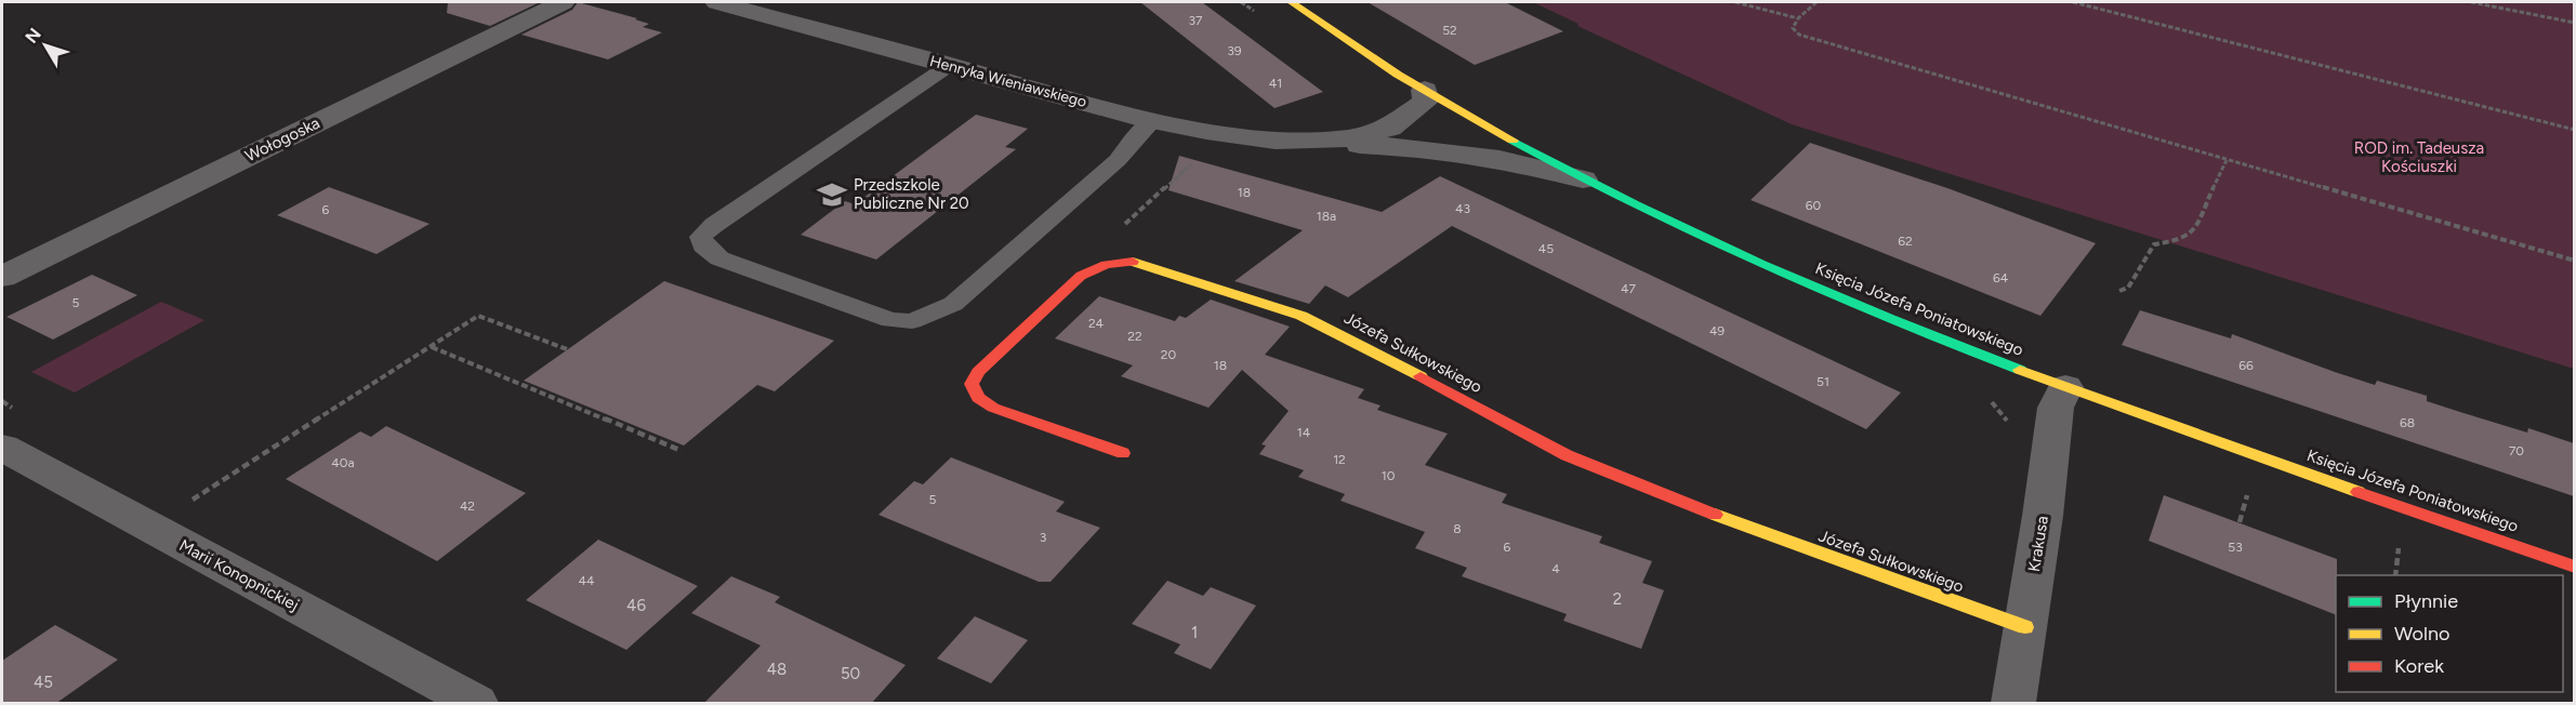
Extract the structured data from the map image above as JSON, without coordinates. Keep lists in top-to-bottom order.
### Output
{
  "streets": {
    "street": [
      "Henryka Wieniawskiego",
      "Wołogoska",
      "Księcia Józefa Poniatowskiego",
      "Józefa Sułkowskiego",
      "Krakusa",
      "Marii Konopnickiej"
    ]
  },
  "crossings": [
    ["Henryka Wieniawskiego", "Księcia Józefa Poniatowskiego"],
    ["Księcia Józefa Poniatowskiego", "Krakusa"],
    ["Józefa Sułkowskiego", "Krakusa"]
  ],
  "parks": ["ROD im. Tadeusza Kościuszki"],
  "places": {
    "school or university": ["Przedszkole Publiczne Nr 20"]
  },
  "house_numbers": [
    "37",
    "52",
    "39",
    "41",
    "18",
    "60",
    "43",
    "6",
    "18a",
    "62",
    "45",
    "64",
    "47",
    "5",
    "24",
    "49",
    "22",
    "20",
    "18",
    "66",
    "51",
    "68",
    "14",
    "70",
    "12",
    "40a",
    "10",
    "5",
    "42",
    "8",
    "3",
    "6",
    "53",
    "4",
    "44",
    "2",
    "46",
    "1",
    "48",
    "50",
    "45"
  ],
  "legend": ["Płynnie", "Wolno", "Korek"],
  "north": "top left"
}
